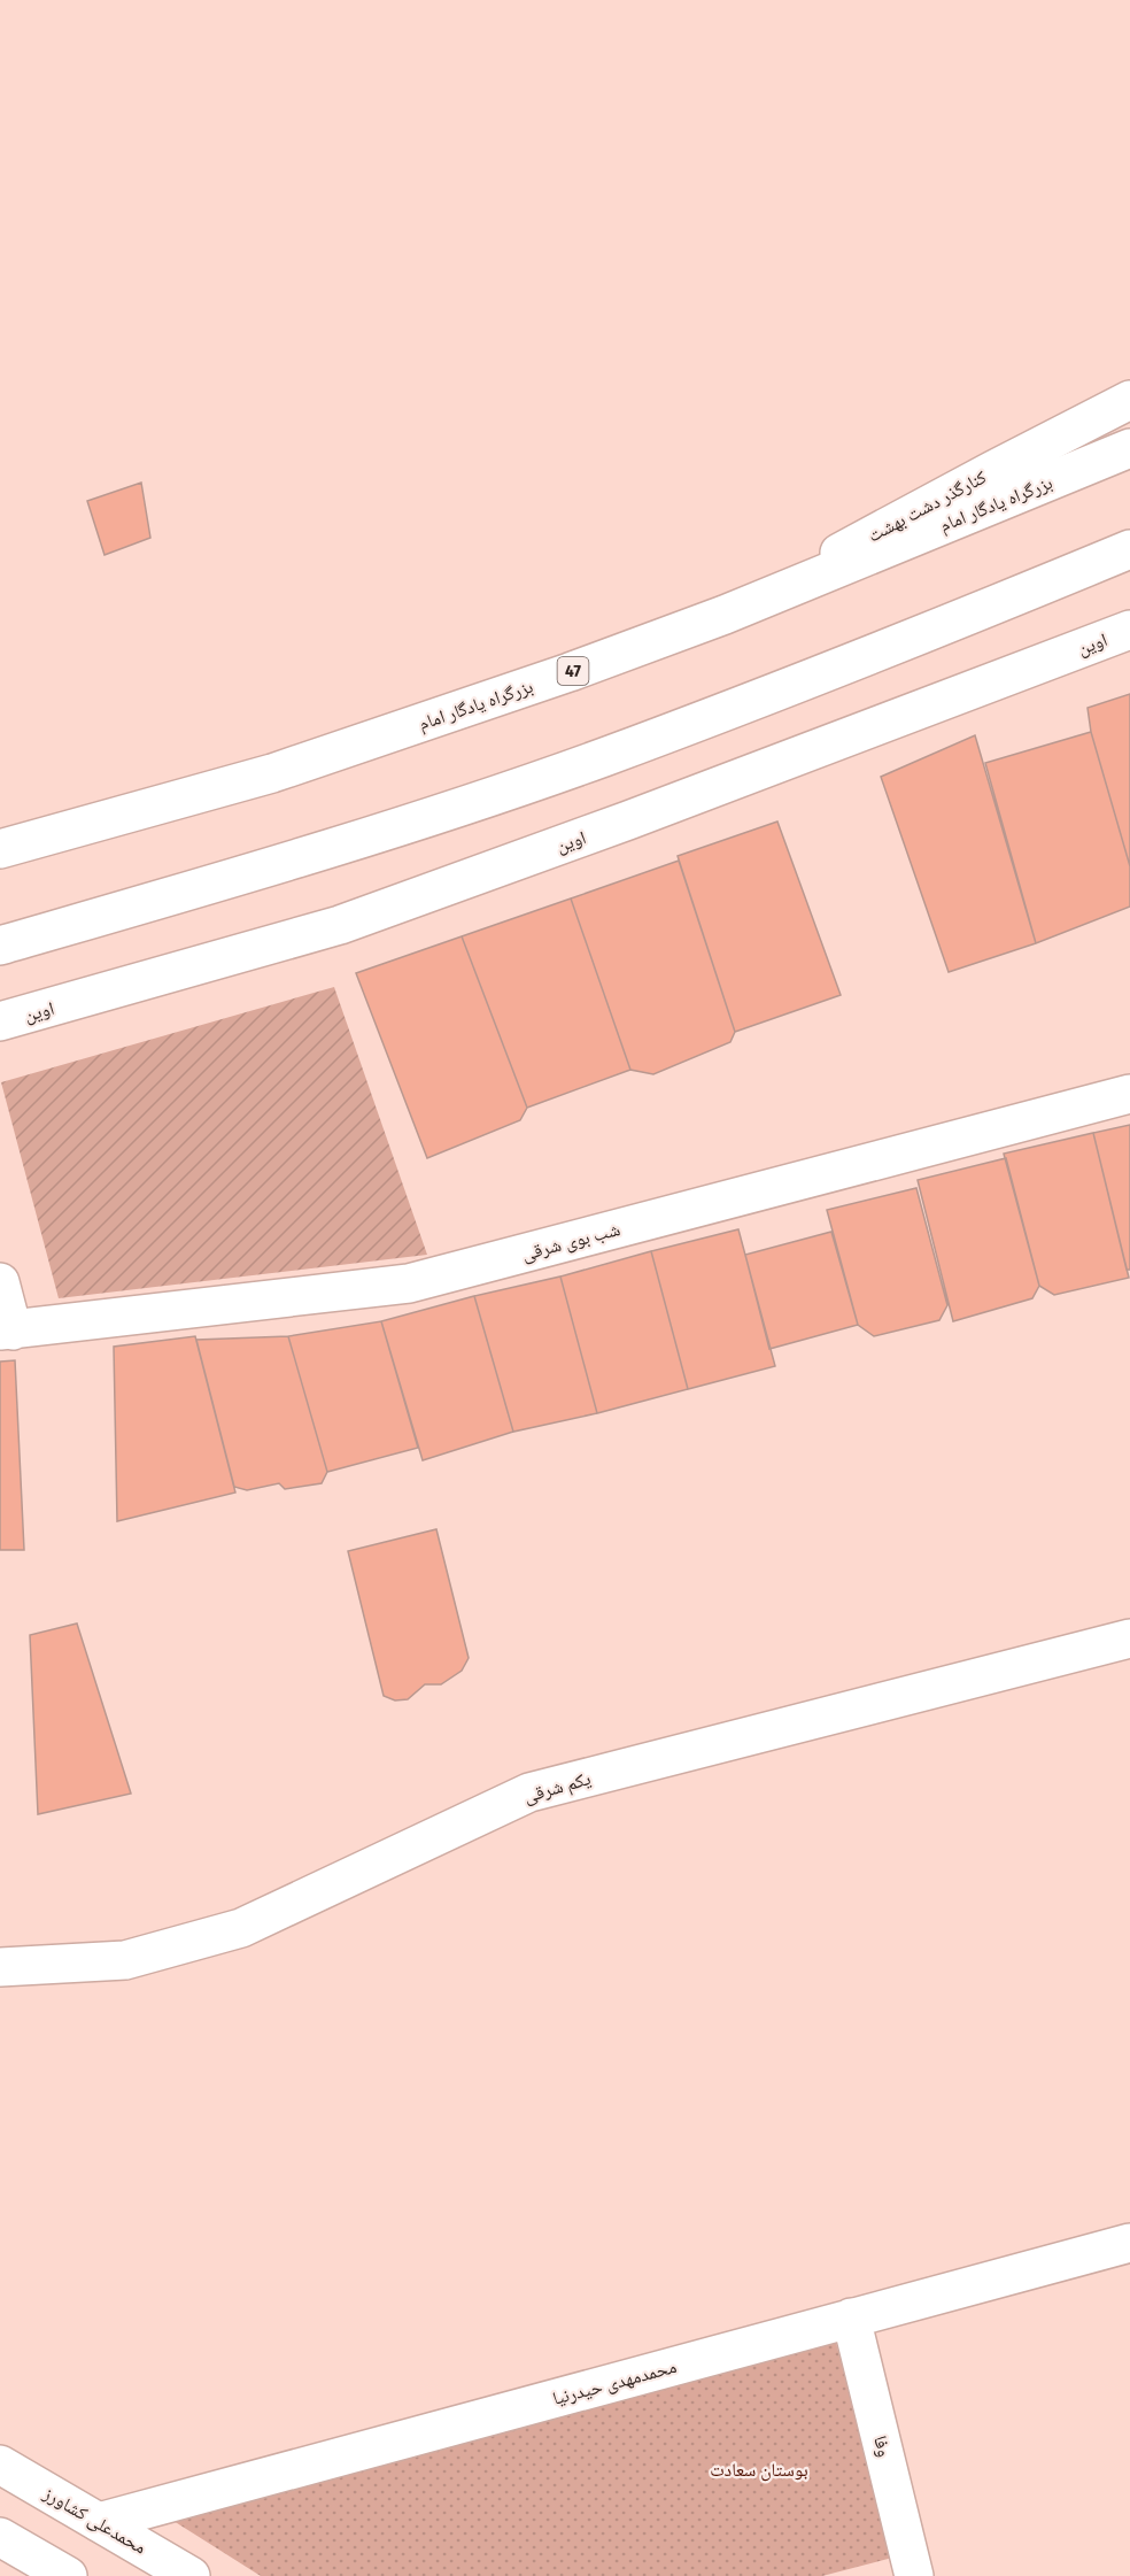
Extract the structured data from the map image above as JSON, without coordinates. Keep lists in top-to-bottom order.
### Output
{
  "streets": {
    "main road": [
      "بزرگراه یادگار امام",
      "کنارگذر دشت بهشت",
      "اوین",
      "47",
      "شب بوی شرقی",
      "یکم شرقی",
      "محمدمهدی حیدرنیا",
      "وفا",
      "محمدعلی کشاورز"
    ]
  },
  "crossings": [
    ["بزرگراه یادگار امام", "کنارگذر دشت بهشت"],
    ["محمدمهدی حیدرنیا", "وفا"],
    ["محمدمهدی حیدرنیا", "محمدعلی کشاورز"]
  ],
  "parks": ["بوستان سعادت"]
}
